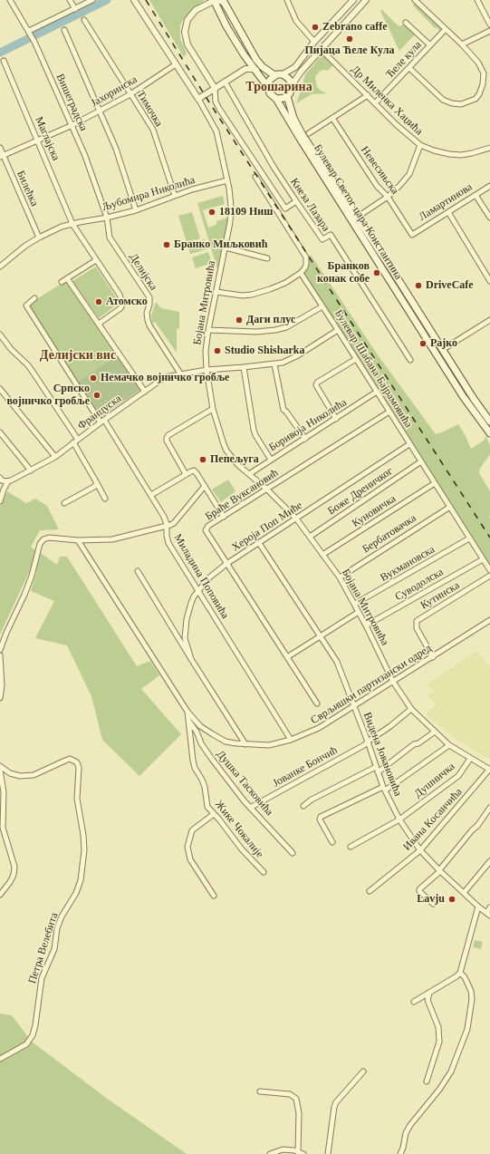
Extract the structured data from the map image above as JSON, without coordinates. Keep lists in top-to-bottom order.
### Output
{
  "streets": {
    "main road": ["Булевар Светог цара Константина"],
    "street": [
      "Ћеле кула",
      "Јахоринска",
      "Др Миленка Хаџића",
      "Вишеградска",
      "Тимочка",
      "Маглајска",
      "Невесињска",
      "Билећка",
      "Љубомира Николића",
      "Ламартинова",
      "Кнеза Лазара",
      "Делијска",
      "Бојана Митровића",
      "Булевар Шабана Бајрамовића",
      "Француска",
      "Боривоја Николића",
      "Боже Дреничког",
      "Браће Вуксановић",
      "Куновичка",
      "Хероја Поп Миће",
      "Бербатовачка",
      "Вукмановска",
      "Миладина Поповића",
      "Суводолска",
      "Кутинска",
      "Сврљишки партизански одред",
      "Видена Јовановића",
      "Јованке Бончић",
      "Душничка",
      "Душка Тасковића",
      "Ивана Косанчића",
      "Жике Чокалије",
      "Петра Велебита"
    ]
  },
  "crossings": [
    ["Ћеле кула", "Др Миленка Хаџића"],
    ["Јахоринска", "Вишеградска"],
    ["Јахоринска", "Тимочка"],
    ["Јахоринска", "Маглајска"],
    ["Јахоринска", "Билећка"],
    ["Јахоринска", "Бојана Митровића"],
    ["Вишеградска", "Љубомира Николића"],
    ["Вишеградска", "Делијска"],
    ["Тимочка", "Љубомира Николића"],
    ["Маглајска", "Љубомира Николића"],
    ["Невесињска", "Ламартинова"],
    ["Билећка", "Љубомира Николића"],
    ["Љубомира Николића", "Делијска"],
    ["Љубомира Николића", "Бојана Митровића"],
    ["Делијска", "Француска"],
    ["Бојана Митровића", "Француска"],
    ["Бојана Митровића", "Боривоја Николића"],
    ["Бојана Митровића", "Боже Дреничког"],
    ["Бојана Митровића", "Браће Вуксановић"],
    ["Бојана Митровића", "Куновичка"],
    ["Бојана Митровића", "Хероја Поп Миће"],
    ["Бојана Митровића", "Бербатовачка"],
    ["Бојана Митровића", "Вукмановска"],
    ["Бојана Митровића", "Суводолска"],
    ["Бојана Митровића", "Сврљишки партизански одред"],
    ["Бојана Митровића", "Јованке Бончић"],
    ["Бојана Митровића", "Душничка"],
    ["Бојана Митровића", "Ивана Косанчића"],
    ["Булевар Шабана Бајрамовића", "Француска"],
    ["Булевар Шабана Бајрамовића", "Боривоја Николића"],
    ["Булевар Шабана Бајрамовића", "Боже Дреничког"],
    ["Булевар Шабана Бајрамовића", "Браће Вуксановић"],
    ["Булевар Шабана Бајрамовића", "Куновичка"],
    ["Булевар Шабана Бајрамовића", "Хероја Поп Миће"],
    ["Булевар Шабана Бајрамовића", "Бербатовачка"],
    ["Булевар Шабана Бајрамовића", "Вукмановска"],
    ["Булевар Шабана Бајрамовића", "Суводолска"],
    ["Француска", "Миладина Поповића"],
    ["Браће Вуксановић", "Хероја Поп Миће"],
    ["Хероја Поп Миће", "Миладина Поповића"],
    ["Хероја Поп Миће", "Сврљишки партизански одред"],
    ["Хероја Поп Миће", "Видена Јовановића"],
    ["Миладина Поповића", "Сврљишки партизански одред"],
    ["Кутинска", "Сврљишки партизански одред"],
    ["Сврљишки партизански одред", "Видена Јовановића"],
    ["Сврљишки партизански одред", "Жике Чокалије"],
    ["Видена Јовановића", "Јованке Бончић"],
    ["Видена Јовановића", "Душничка"],
    ["Видена Јовановића", "Ивана Косанчића"],
    ["Јованке Бончић", "Душка Тасковића"],
    ["Душка Тасковића", "Жике Чокалије"]
  ],
  "districts": ["Трошарина", "Делијски вис"],
  "places": [
    "Zebrano caffe",
    "Пијаца Ћеле Кула",
    "18109 Ниш",
    "Бранко Миљковић",
    "Бранков конак собе",
    "DriveCafe",
    "Атомско",
    "Даги плус",
    "Рајко",
    "Studio Shisharka",
    "Немачко војничко гробље",
    "Српско војничко гробље",
    "Пепељуга",
    "Lavju"
  ]
}
